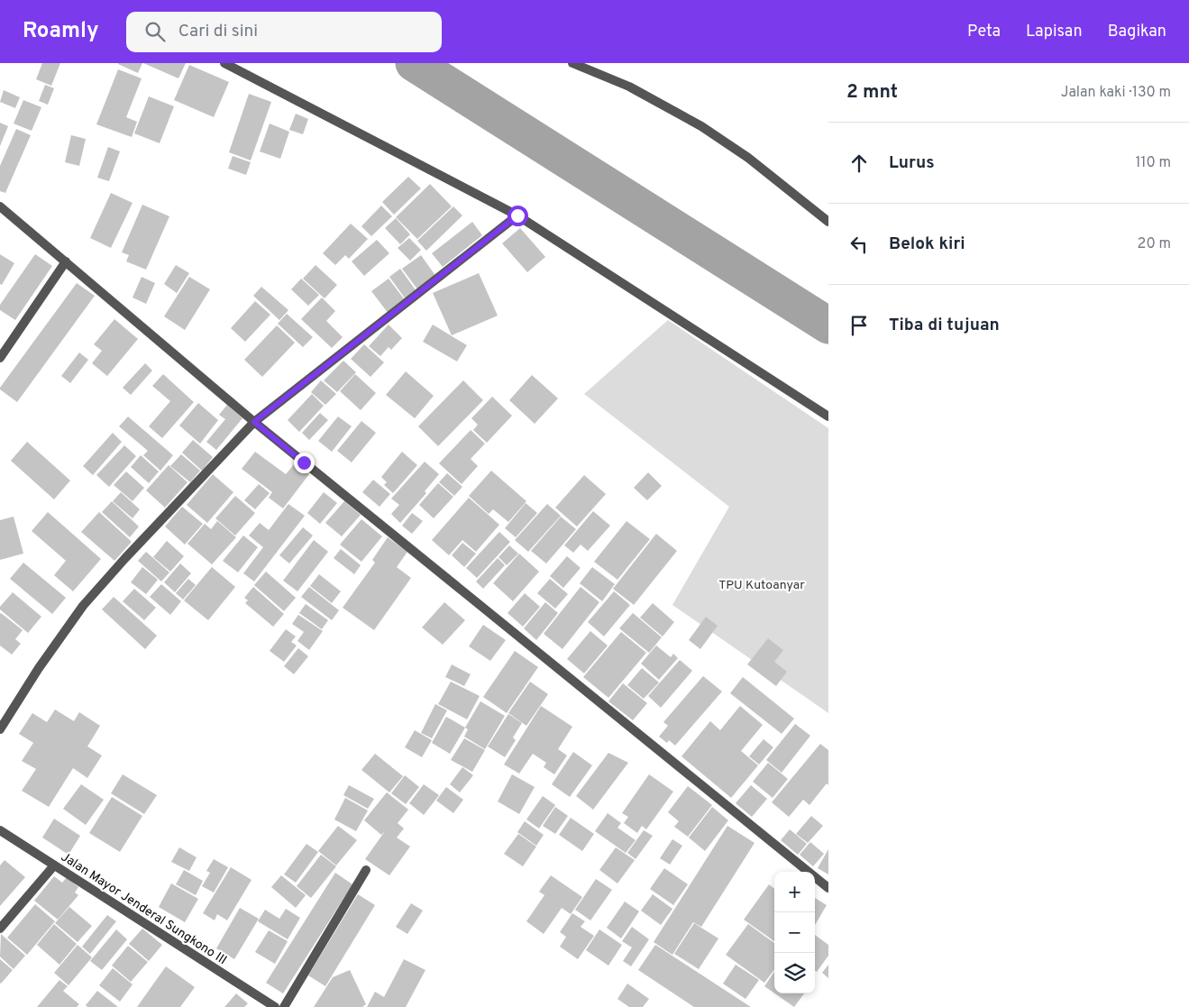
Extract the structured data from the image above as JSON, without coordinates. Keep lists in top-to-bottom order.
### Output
{
  "streets": {
    "street": ["Jalan Mayor Jenderal Sungkono III"]
  },
  "parks": ["TPU Kutoanyar"],
  "page": {
    "header": "Roamly",
    "search": "Cari di sini",
    "nav": ["Peta", "Lapisan", "Bagikan"],
    "heading": ["2 mnt", "Jalan kaki · 130 m"],
    "list": [
      ["Lurus", "110 m"],
      ["Belok kiri", "20 m"],
      "Tiba di tujuan"
    ],
    "map_buttons": ["+", "−"]
  }
}
